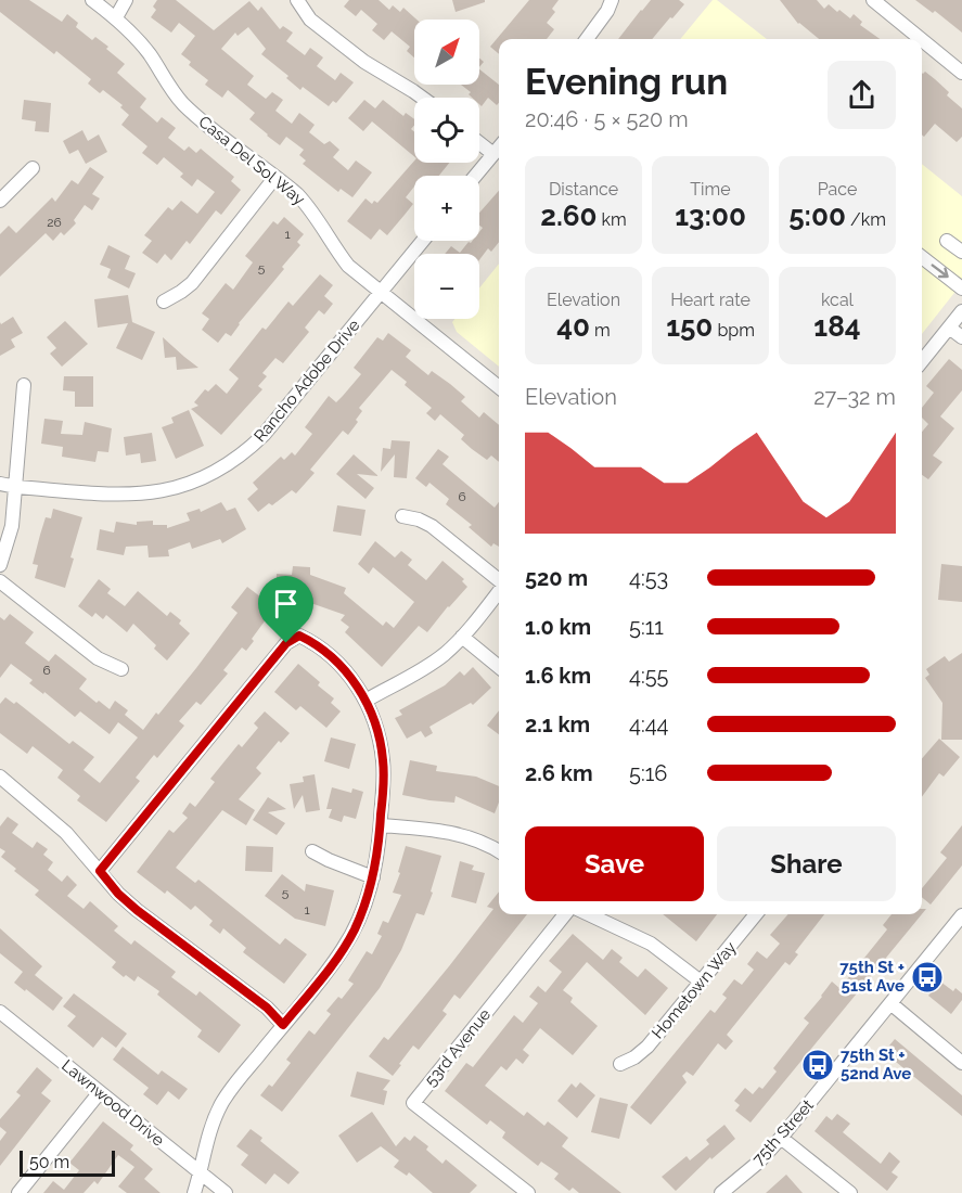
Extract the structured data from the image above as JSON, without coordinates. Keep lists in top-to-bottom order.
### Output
{
  "streets": {
    "street": [
      "Casa Del Sol Way",
      "Rancho Adobe Drive",
      "Hometown Way",
      "53rd Avenue",
      "Lawnwood Drive",
      "75th Street"
    ]
  },
  "crossings": [
    ["Casa Del Sol Way", "Rancho Adobe Drive"]
  ],
  "places": {
    "bus stop": ["75th St + 51st Ave", "75th St + 52nd Ave"]
  },
  "house_numbers": [
    "26",
    "1",
    "5",
    "6",
    "6",
    "5",
    "1"
  ],
  "scale_bar": "50 m",
  "north": "top right",
  "page": {
    "map_buttons": ["+", "−"],
    "heading": ["Evening run", "20:46 · 5 × 520 m"],
    "stats": [
      ["Distance", "2.60 km"],
      ["Time", "13:00"],
      ["Pace", "5:00 /km"],
      ["Elevation", "40 m"],
      ["Heart rate", "150 bpm"],
      ["kcal", "184"]
    ],
    "chart": ["Elevation", "27–32 m"],
    "list": [
      {
        "name": "520 m",
        "note": "4:53"
      },
      {
        "name": "1.0 km",
        "note": "5:11"
      },
      {
        "name": "1.6 km",
        "note": "4:55"
      },
      {
        "name": "2.1 km",
        "note": "4:44"
      },
      {
        "name": "2.6 km",
        "note": "5:16"
      }
    ],
    "buttons": ["Save", "Share"],
    "scale": "50 m"
  }
}
